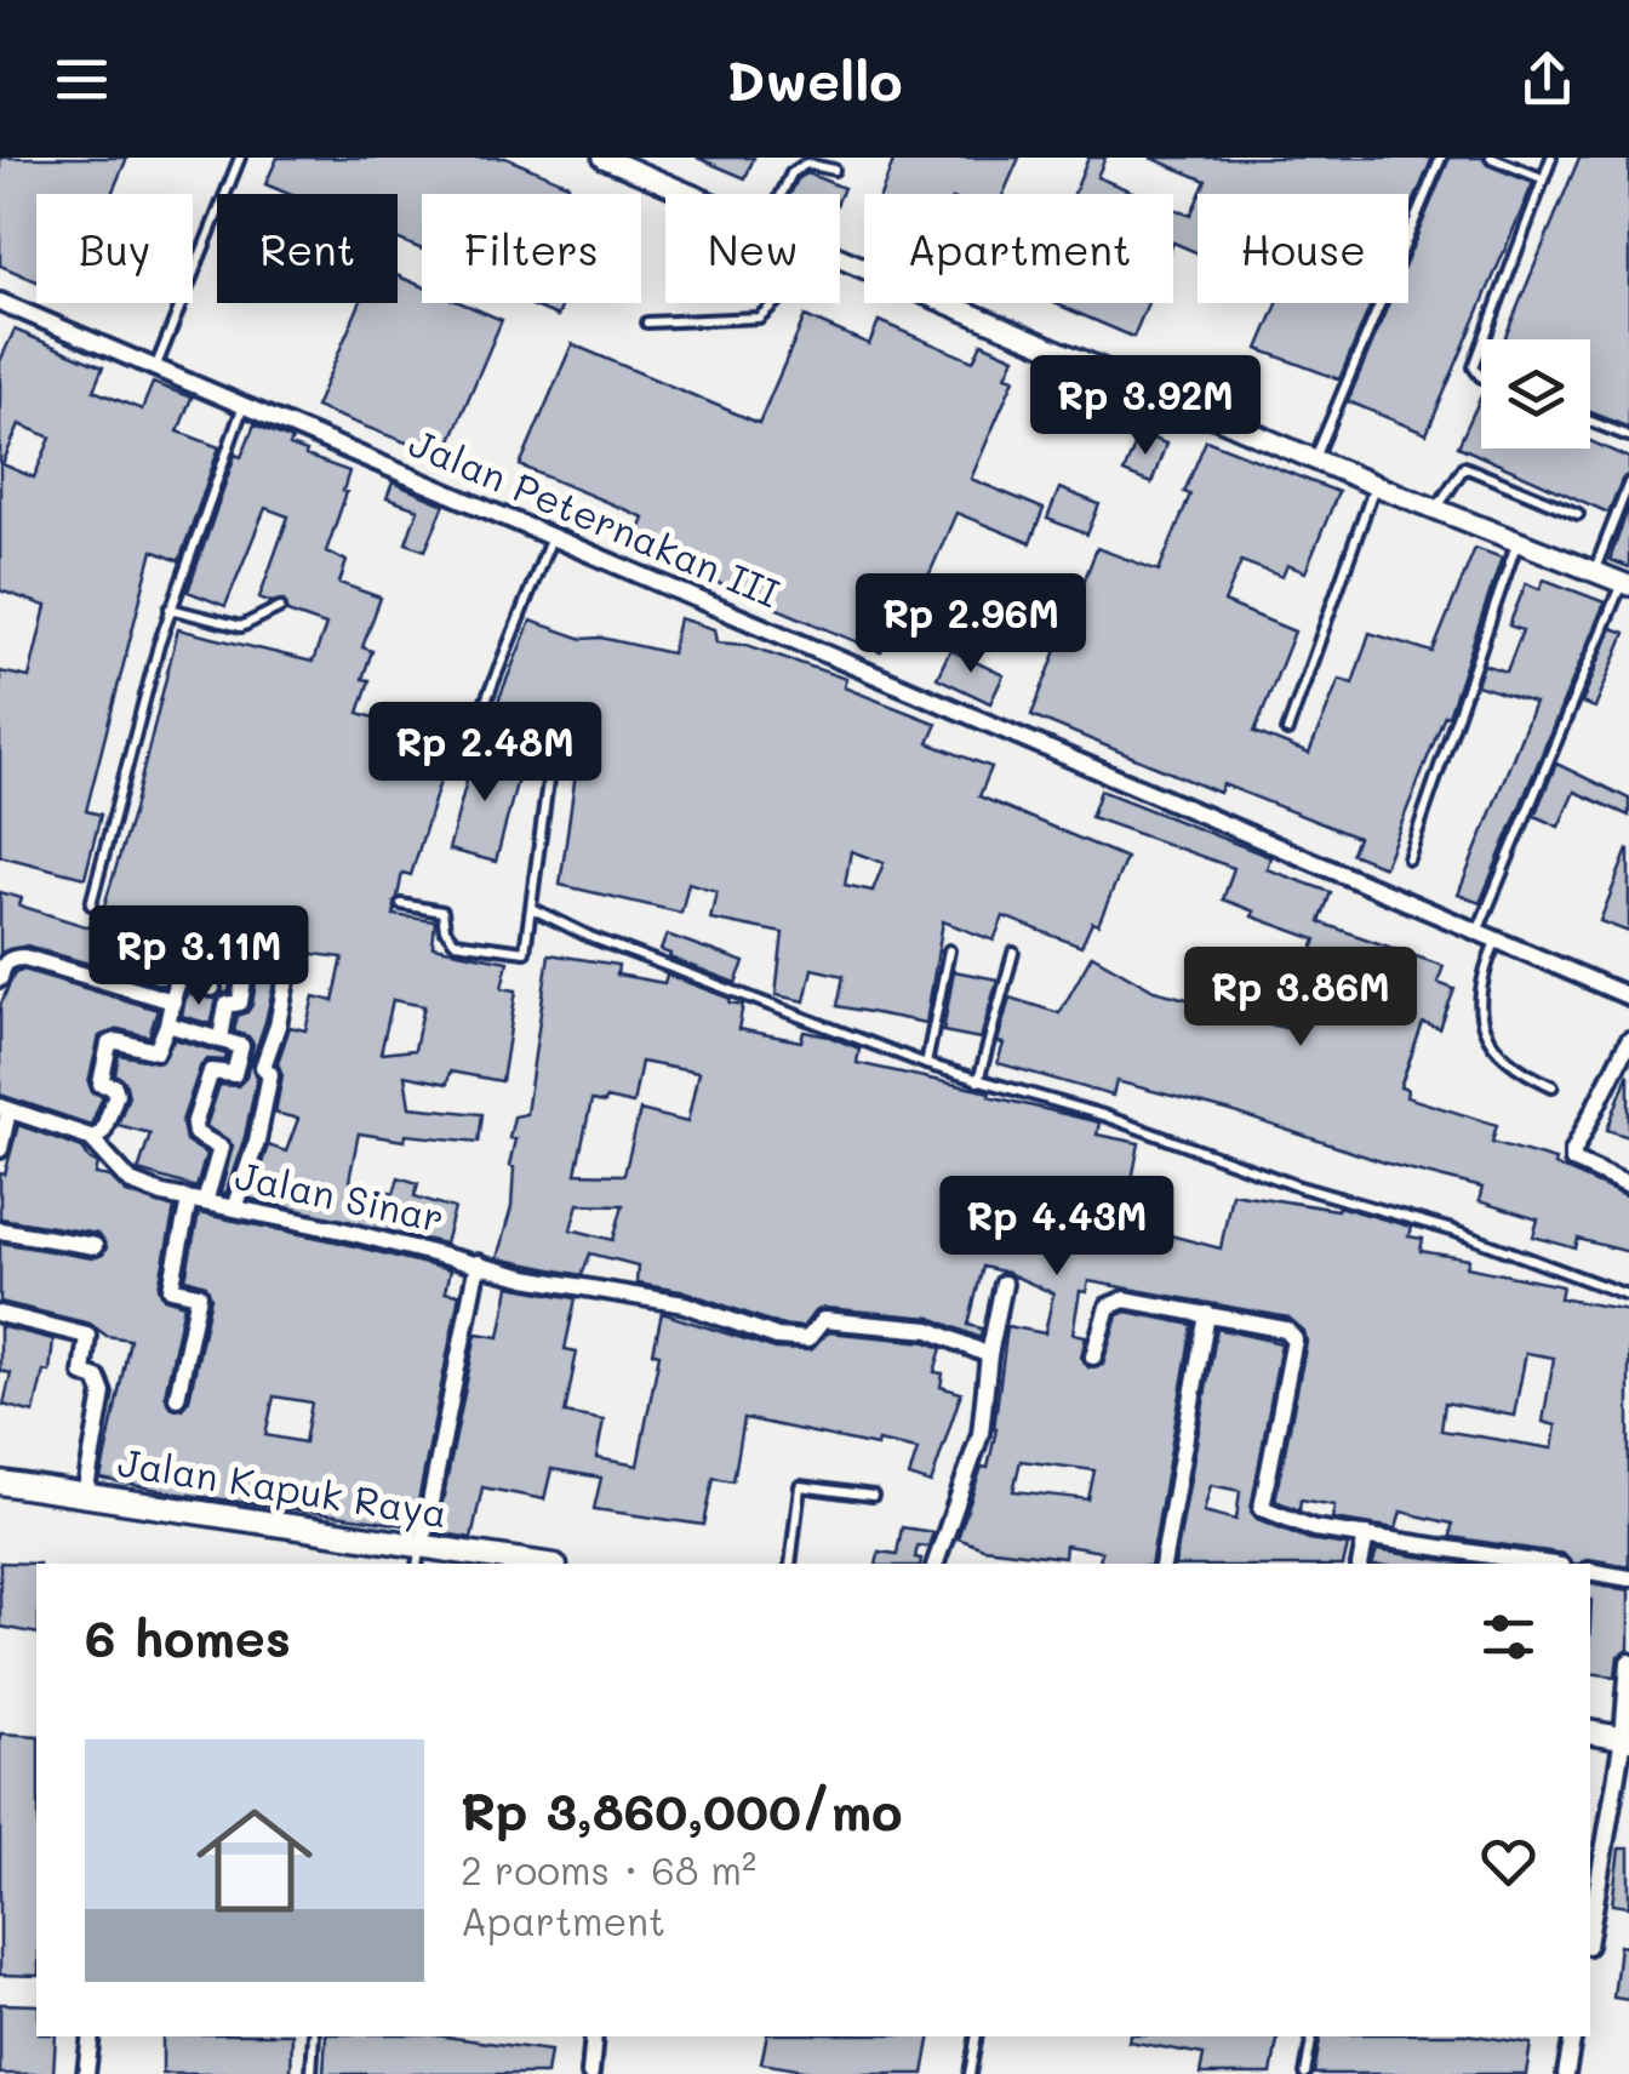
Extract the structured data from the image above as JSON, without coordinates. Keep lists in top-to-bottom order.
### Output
{
  "streets": {
    "main road": ["Jalan Kapuk Raya"],
    "street": ["Jalan Peternakan III", "Jalan Sinar"]
  },
  "crossings": [
    ["Jalan Sinar", "Jalan Kapuk Raya"]
  ],
  "page": {
    "header": "Dwello",
    "chip": [
      "Buy",
      "Rent",
      "Filters",
      "New",
      "Apartment",
      "House"
    ],
    "price": [
      "Rp 3.92M",
      "Rp 2.96M",
      "Rp 2.48M",
      "Rp 3.11M",
      "Rp 3.86M",
      "Rp 4.43M"
    ],
    "heading": "6 homes",
    "list": [
      {
        "name": "Rp 3,860,000/mo",
        "note": "2 rooms · 68 m² · Apartment"
      }
    ]
  }
}
